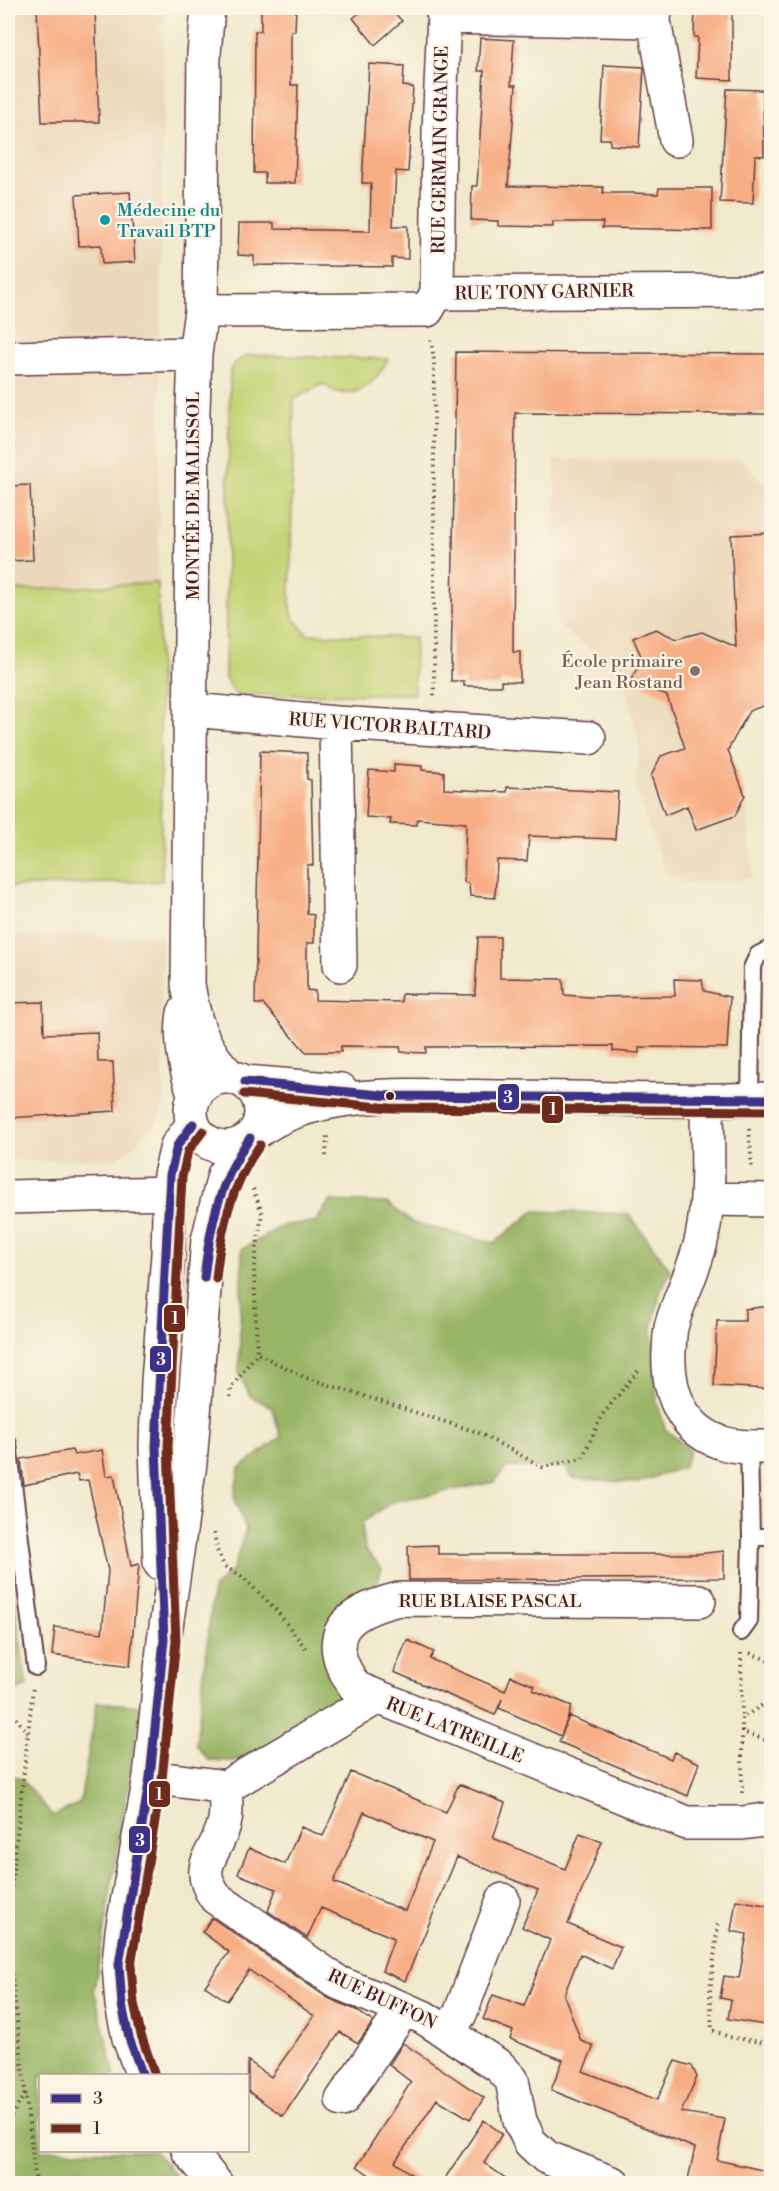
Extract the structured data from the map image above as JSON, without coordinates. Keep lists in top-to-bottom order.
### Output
{
  "streets": {
    "street": [
      "RUE GERMAIN GRANGE",
      "RUE TONY GARNIER",
      "MONTÉE DE MALISSOL",
      "RUE VICTOR BALTARD",
      "RUE BLAISE PASCAL",
      "RUE LATREILLE",
      "RUE BUFFON"
    ]
  },
  "crossings": [
    ["RUE GERMAIN GRANGE", "RUE TONY GARNIER"],
    ["RUE TONY GARNIER", "MONTÉE DE MALISSOL"],
    ["MONTÉE DE MALISSOL", "RUE VICTOR BALTARD"],
    ["RUE BLAISE PASCAL", "RUE LATREILLE"],
    ["RUE LATREILLE", "RUE BUFFON"]
  ],
  "places": ["Médecine du Travail BTP", "École primaire Jean Rostand"],
  "lines": ["transit line 3", "transit line 1"],
  "legend": ["3", "1"]
}
